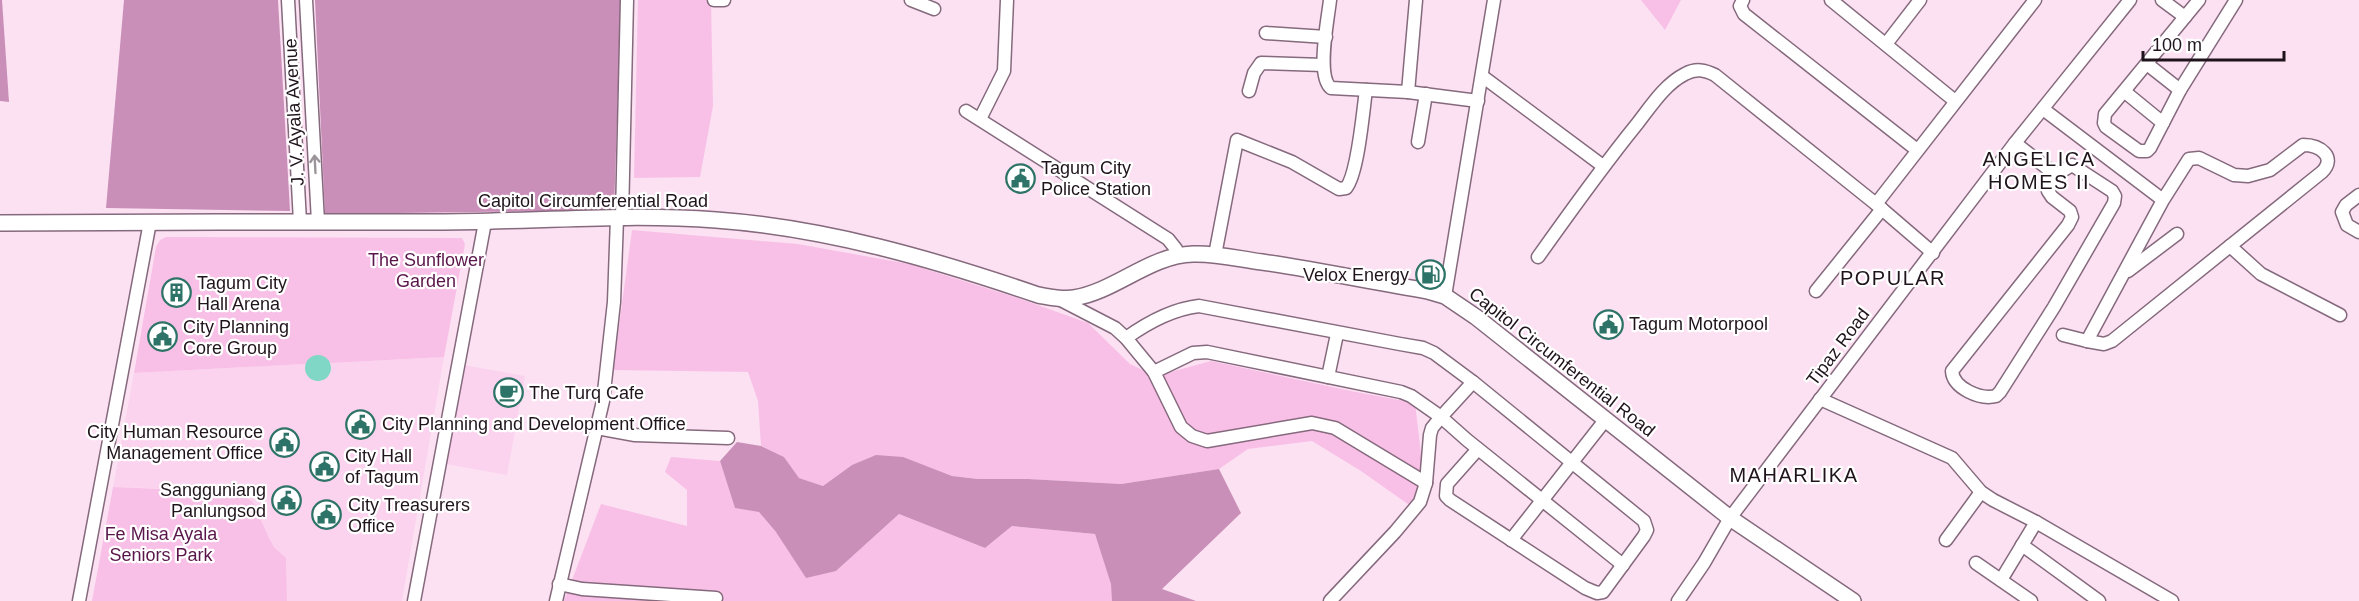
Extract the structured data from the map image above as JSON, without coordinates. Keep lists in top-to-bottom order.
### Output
{
  "streets": {
    "main road": ["Capitol Circumferential Road"],
    "street": ["J. V. Ayala Avenue", "Tipaz Road"]
  },
  "crossings": [
    ["J. V. Ayala Avenue", "Capitol Circumferential Road"],
    ["Capitol Circumferential Road", "Tipaz Road"]
  ],
  "districts": ["ANGELICA HOMES II", "POPULAR", "MAHARLIKA"],
  "parks": ["The Sunflower Garden", "Fe Misa Ayala Seniors Park"],
  "places": {
    "public building": [
      "Tagum City Police Station",
      "Tagum Motorpool",
      "City Planning Core Group",
      "City Planning and Development Office",
      "City Human Resource Management Office",
      "City Hall of Tagum",
      "Sangguniang Panlungsod",
      "City Treasurers Office"
    ],
    "fuel station": ["Velox Energy"],
    "building": ["Tagum City Hall Arena"],
    "cafe": ["The Turq Cafe"]
  },
  "scale_bar": "100 m"
}
